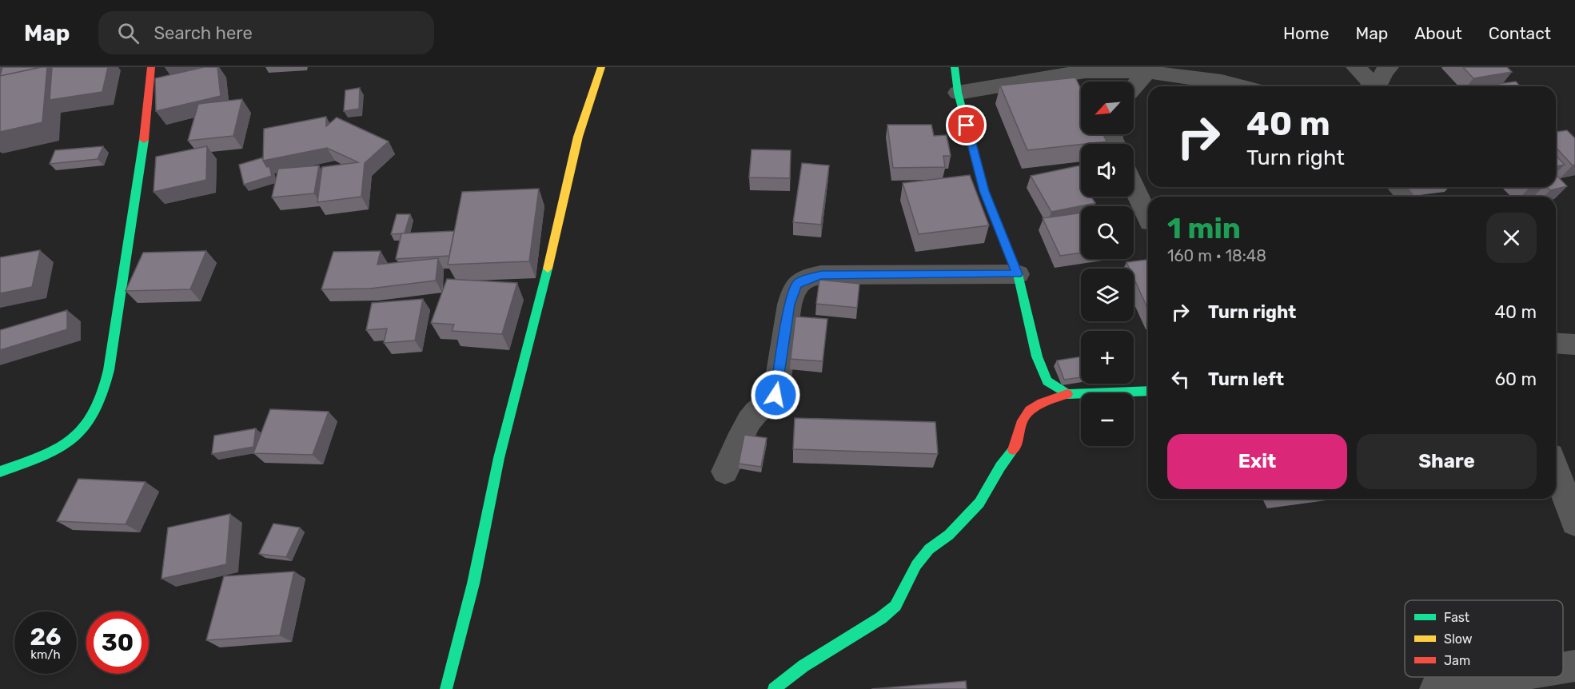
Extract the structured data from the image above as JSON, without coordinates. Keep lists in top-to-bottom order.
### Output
{
  "legend": ["Fast", "Slow", "Jam"],
  "north": "bottom left",
  "page": {
    "header": "Map",
    "search": "Search here",
    "nav": [
      "Home",
      "Map",
      "About",
      "Contact"
    ],
    "map_buttons": ["+", "−"],
    "turn": ["40 m", "Turn right"],
    "heading": ["1 min", "160 m · 18:48"],
    "list": [
      {
        "name": "Turn right",
        "value": "40 m"
      },
      {
        "name": "Turn left",
        "value": "60 m"
      }
    ],
    "buttons": ["Exit", "Share"],
    "speed": "26 km/h",
    "limit": "30"
  }
}
